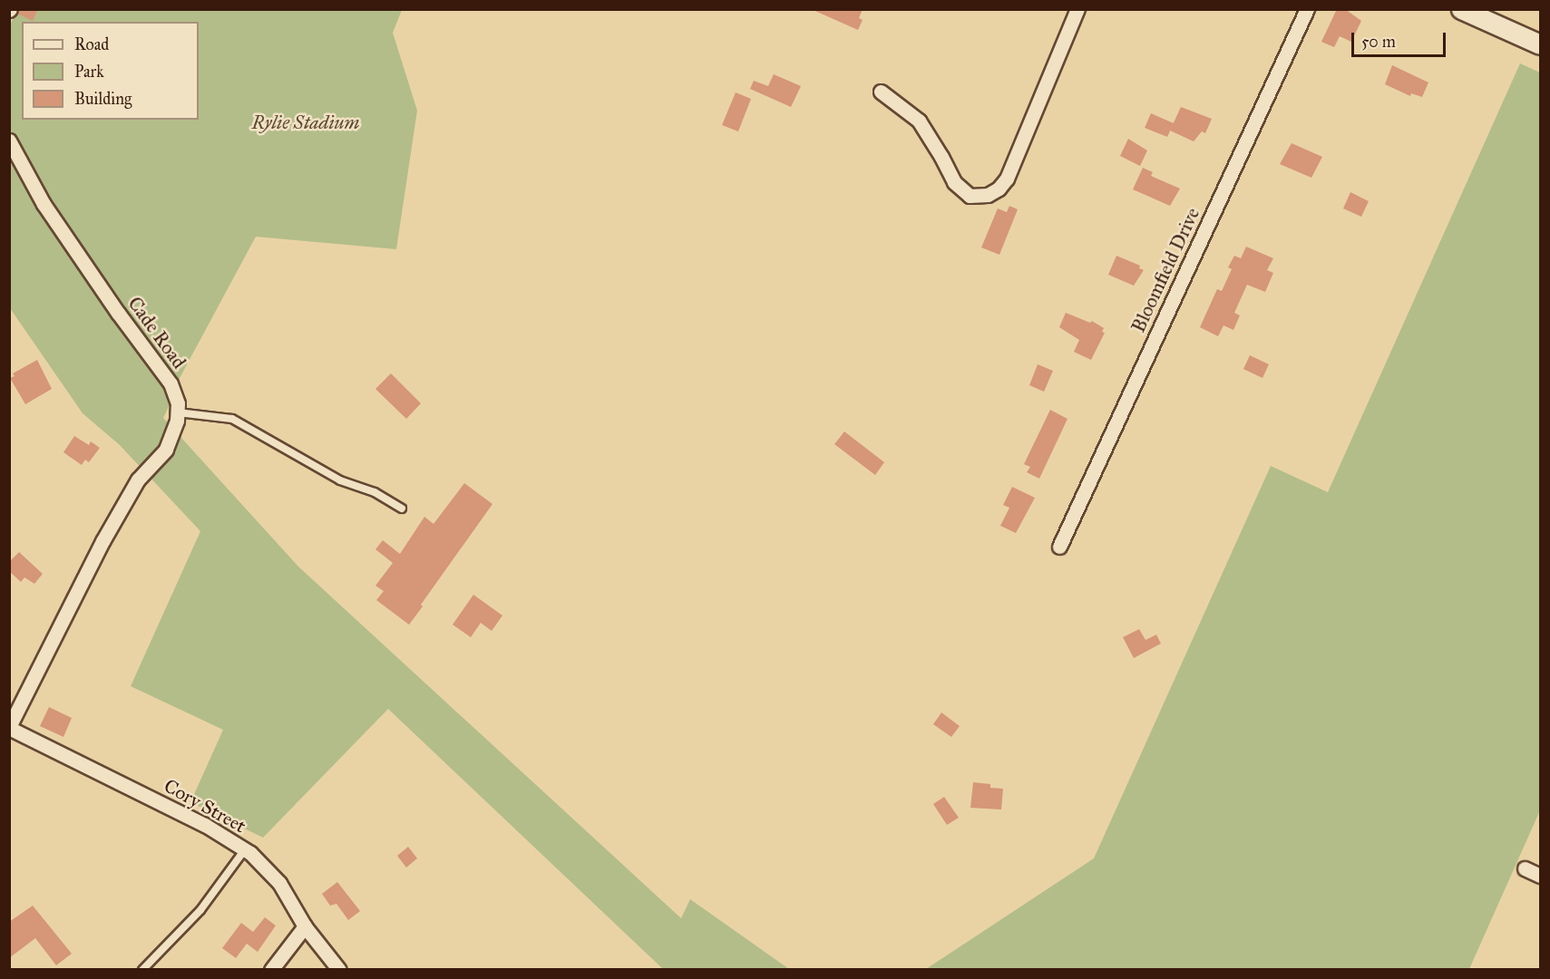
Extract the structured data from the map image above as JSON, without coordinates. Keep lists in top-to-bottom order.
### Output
{
  "streets": {
    "street": ["Bloomfield Drive", "Cade Road", "Cory Street"]
  },
  "parks": ["Rylie Stadium"],
  "legend": ["Road", "Park", "Building"],
  "scale_bar": "50 m"
}
